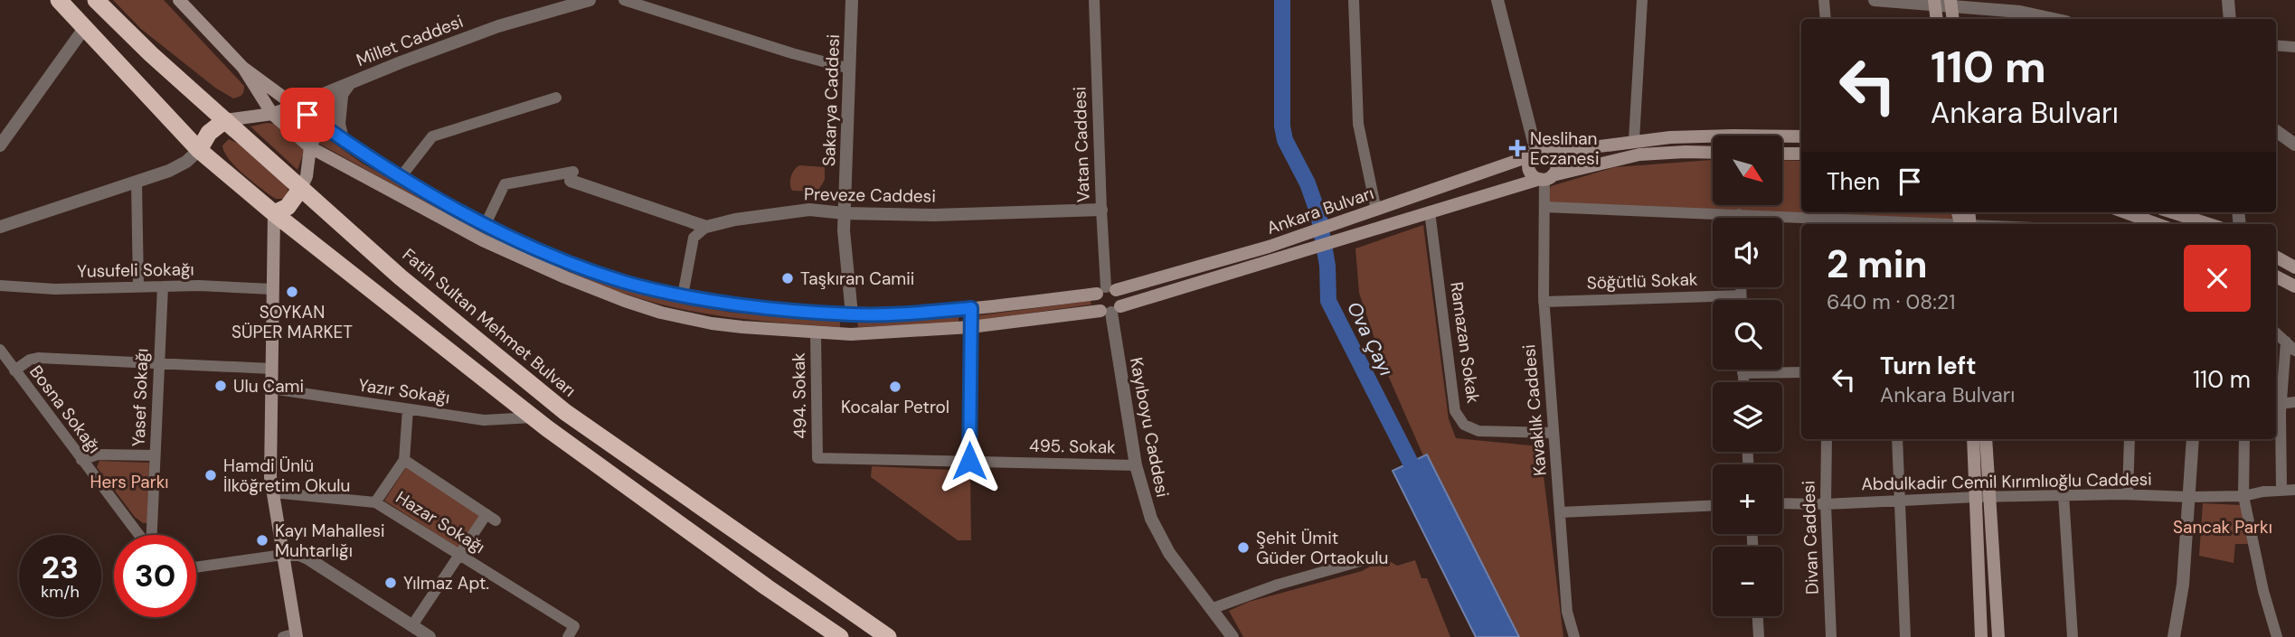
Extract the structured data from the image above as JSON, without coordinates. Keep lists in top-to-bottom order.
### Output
{
  "streets": {
    "highway": ["Fatih Sultan Mehmet Bulvarı"],
    "main road": ["Ankara Bulvarı"],
    "street": [
      "Millet Caddesi",
      "Sakarya Caddesi",
      "Vatan Caddesi",
      "Preveze Caddesi",
      "Yusufeli Sokağı",
      "Söğütlü Sokak",
      "Ramazan Sokak",
      "Yazır Sokağı",
      "494. Sokak",
      "Yasef Sokağı",
      "Bosna Sokağı",
      "Kavaklık Caddesi",
      "Kayıboyu Caddesi",
      "495. Sokak",
      "Abdulkadir Cemil Kırımlıoğlu Caddesi",
      "Hazar Sokağı",
      "Divan Caddesi"
    ]
  },
  "crossings": [
    ["Millet Caddesi", "Ankara Bulvarı"],
    ["Sakarya Caddesi", "Preveze Caddesi"],
    ["Sakarya Caddesi", "Ankara Bulvarı"],
    ["Vatan Caddesi", "Preveze Caddesi"],
    ["Vatan Caddesi", "Ankara Bulvarı"],
    ["Ankara Bulvarı", "Ramazan Sokak"],
    ["Ankara Bulvarı", "494. Sokak"],
    ["Ankara Bulvarı", "Kavaklık Caddesi"],
    ["Ankara Bulvarı", "Kayıboyu Caddesi"],
    ["Yusufeli Sokağı", "Yasef Sokağı"],
    ["Söğütlü Sokak", "Kavaklık Caddesi"],
    ["Ramazan Sokak", "Kavaklık Caddesi"],
    ["494. Sokak", "495. Sokak"],
    ["Kayıboyu Caddesi", "495. Sokak"],
    ["Abdulkadir Cemil Kırımlıoğlu Caddesi", "Divan Caddesi"]
  ],
  "water": ["Ova Çayı"],
  "parks": ["Hers Parkı", "Sancak Parkı"],
  "places": {
    "health": ["Neslihan Eczanesi"],
    "other": [
      "Taşkıran Camii",
      "SOYKAN SÜPER MARKET",
      "Ulu Cami",
      "Kocalar Petrol",
      "Hamdi Ünlü İlköğretim Okulu",
      "Kayı Mahallesi Muhtarlığı",
      "Şehit Ümit Güder Ortaokulu",
      "Yılmaz Apt."
    ]
  },
  "north": "bottom right",
  "page": {
    "turn": ["110 m", "Ankara Bulvarı"],
    "map_buttons": ["+", "−"],
    "then": "Then",
    "heading": ["2 min", "640 m · 08:21"],
    "list": [
      {
        "name": "Turn left",
        "note": "Ankara Bulvarı",
        "value": "110 m"
      }
    ],
    "speed": "23 km/h",
    "limit": "30"
  }
}
